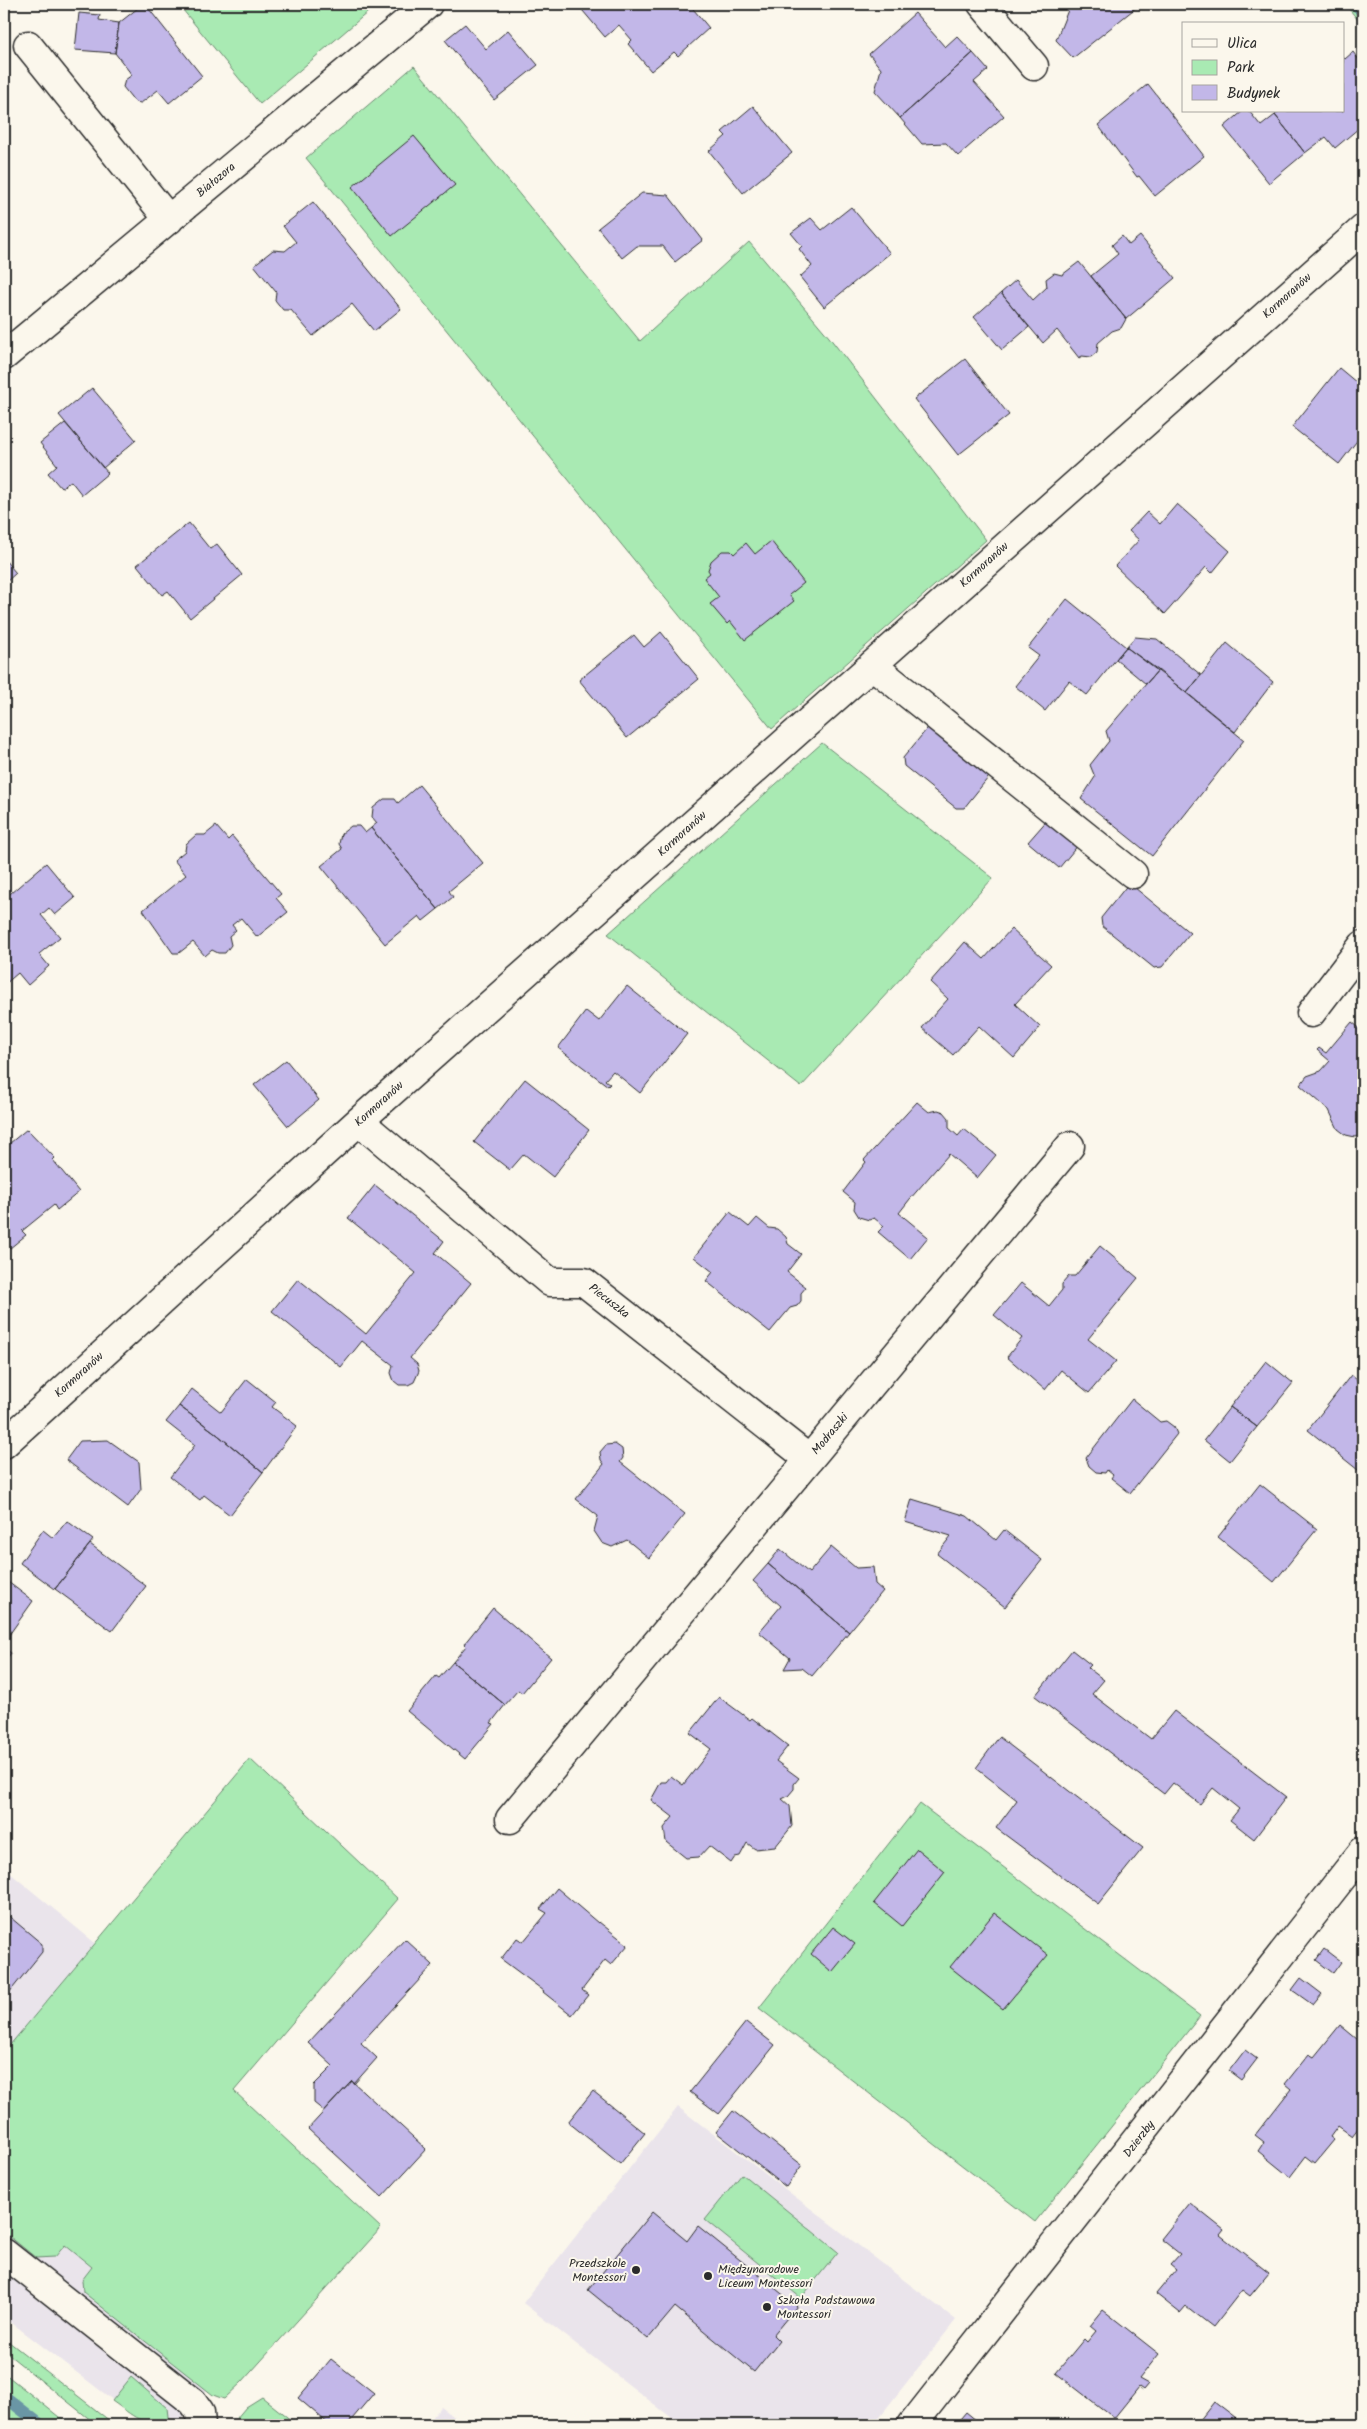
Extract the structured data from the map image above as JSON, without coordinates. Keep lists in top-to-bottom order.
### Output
{
  "streets": {
    "street": [
      "Białozora",
      "Kormoranów",
      "Piecuszka",
      "Modraszki",
      "Dzierzby"
    ]
  },
  "crossings": [
    ["Kormoranów", "Piecuszka"],
    ["Piecuszka", "Modraszki"]
  ],
  "places": ["Przedszkole Montessori", "Międzynarodowe Liceum Montessori", "Szkoła Podstawowa Montessori"],
  "legend": ["Ulica", "Park", "Budynek"]
}
